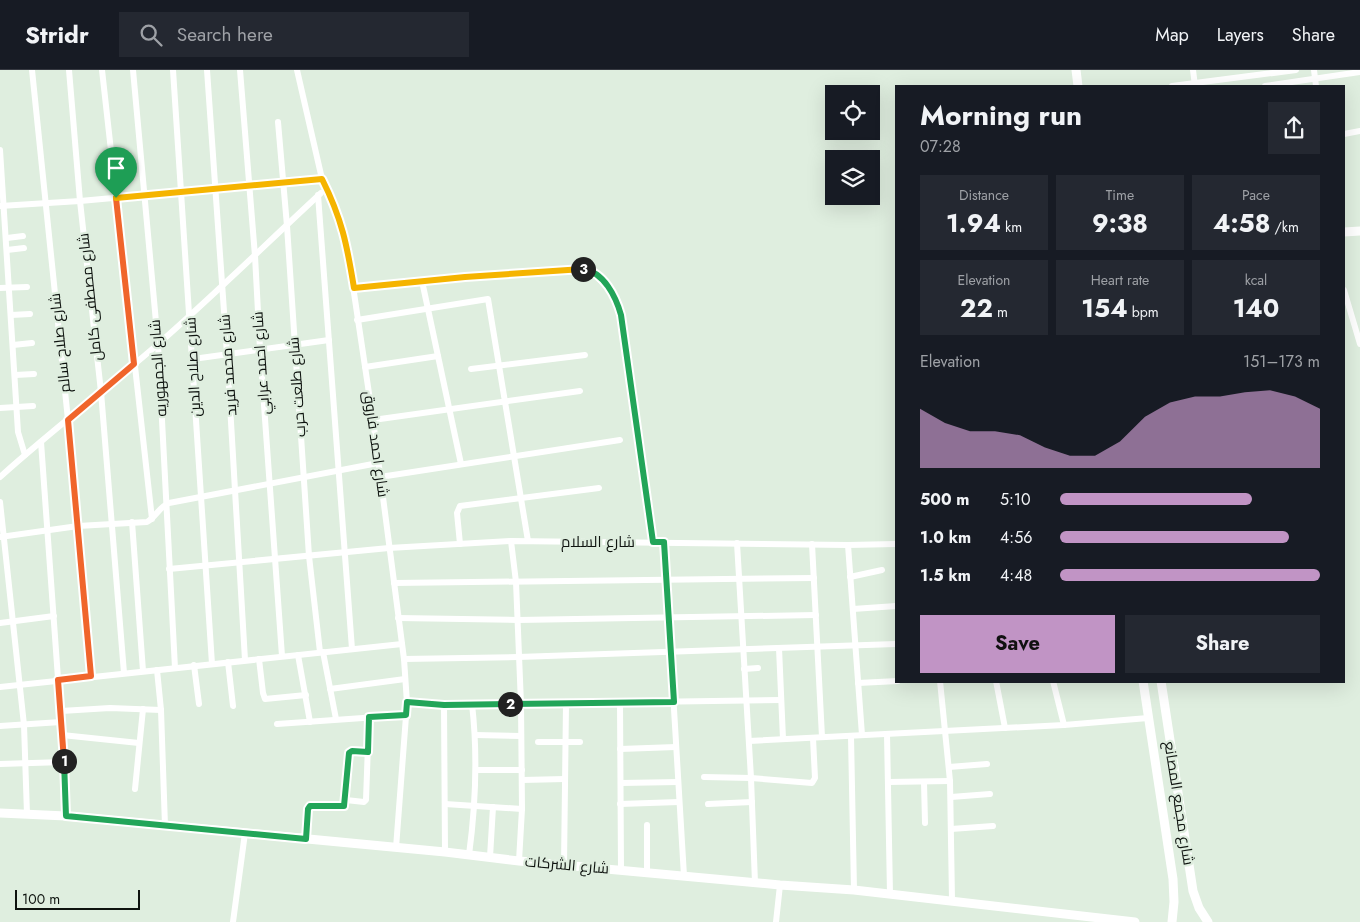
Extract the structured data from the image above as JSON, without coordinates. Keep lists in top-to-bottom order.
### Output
{
  "streets": {
    "main road": ["شارع مجمع المصانع", "شارع الشركات"],
    "street": [
      "شارع مصطفى كامل",
      "شارع صلاح سالم",
      "شارع احمد عرابي",
      "شارع محمد فريد",
      "شارع صلاح الدين",
      "شارع الجمهوريه",
      "شارع طلعت حرب",
      "شارع احمد فاروق",
      "شارع السلام"
    ]
  },
  "crossings": [
    ["شارع احمد عرابي", "شارع السلام"],
    ["شارع محمد فريد", "شارع السلام"],
    ["شارع صلاح الدين", "شارع السلام"],
    ["شارع الجمهوريه", "شارع السلام"],
    ["شارع طلعت حرب", "شارع السلام"],
    ["شارع احمد فاروق", "شارع السلام"],
    ["شارع احمد فاروق", "شارع الشركات"]
  ],
  "scale_bar": "100 m",
  "page": {
    "header": "Stridr",
    "search": "Search here",
    "nav": ["Map", "Layers", "Share"],
    "heading": ["Morning run", "07:28"],
    "stats": [
      ["Distance", "1.94 km"],
      ["Time", "9:38"],
      ["Pace", "4:58 /km"],
      ["Elevation", "22 m"],
      ["Heart rate", "154 bpm"],
      ["kcal", "140"]
    ],
    "pins": ["3", "2", "1"],
    "chart": ["Elevation", "151–173 m"],
    "list": [
      {
        "name": "500 m",
        "note": "5:10"
      },
      {
        "name": "1.0 km",
        "note": "4:56"
      },
      {
        "name": "1.5 km",
        "note": "4:48"
      }
    ],
    "buttons": ["Save", "Share"],
    "scale": "100 m"
  }
}
